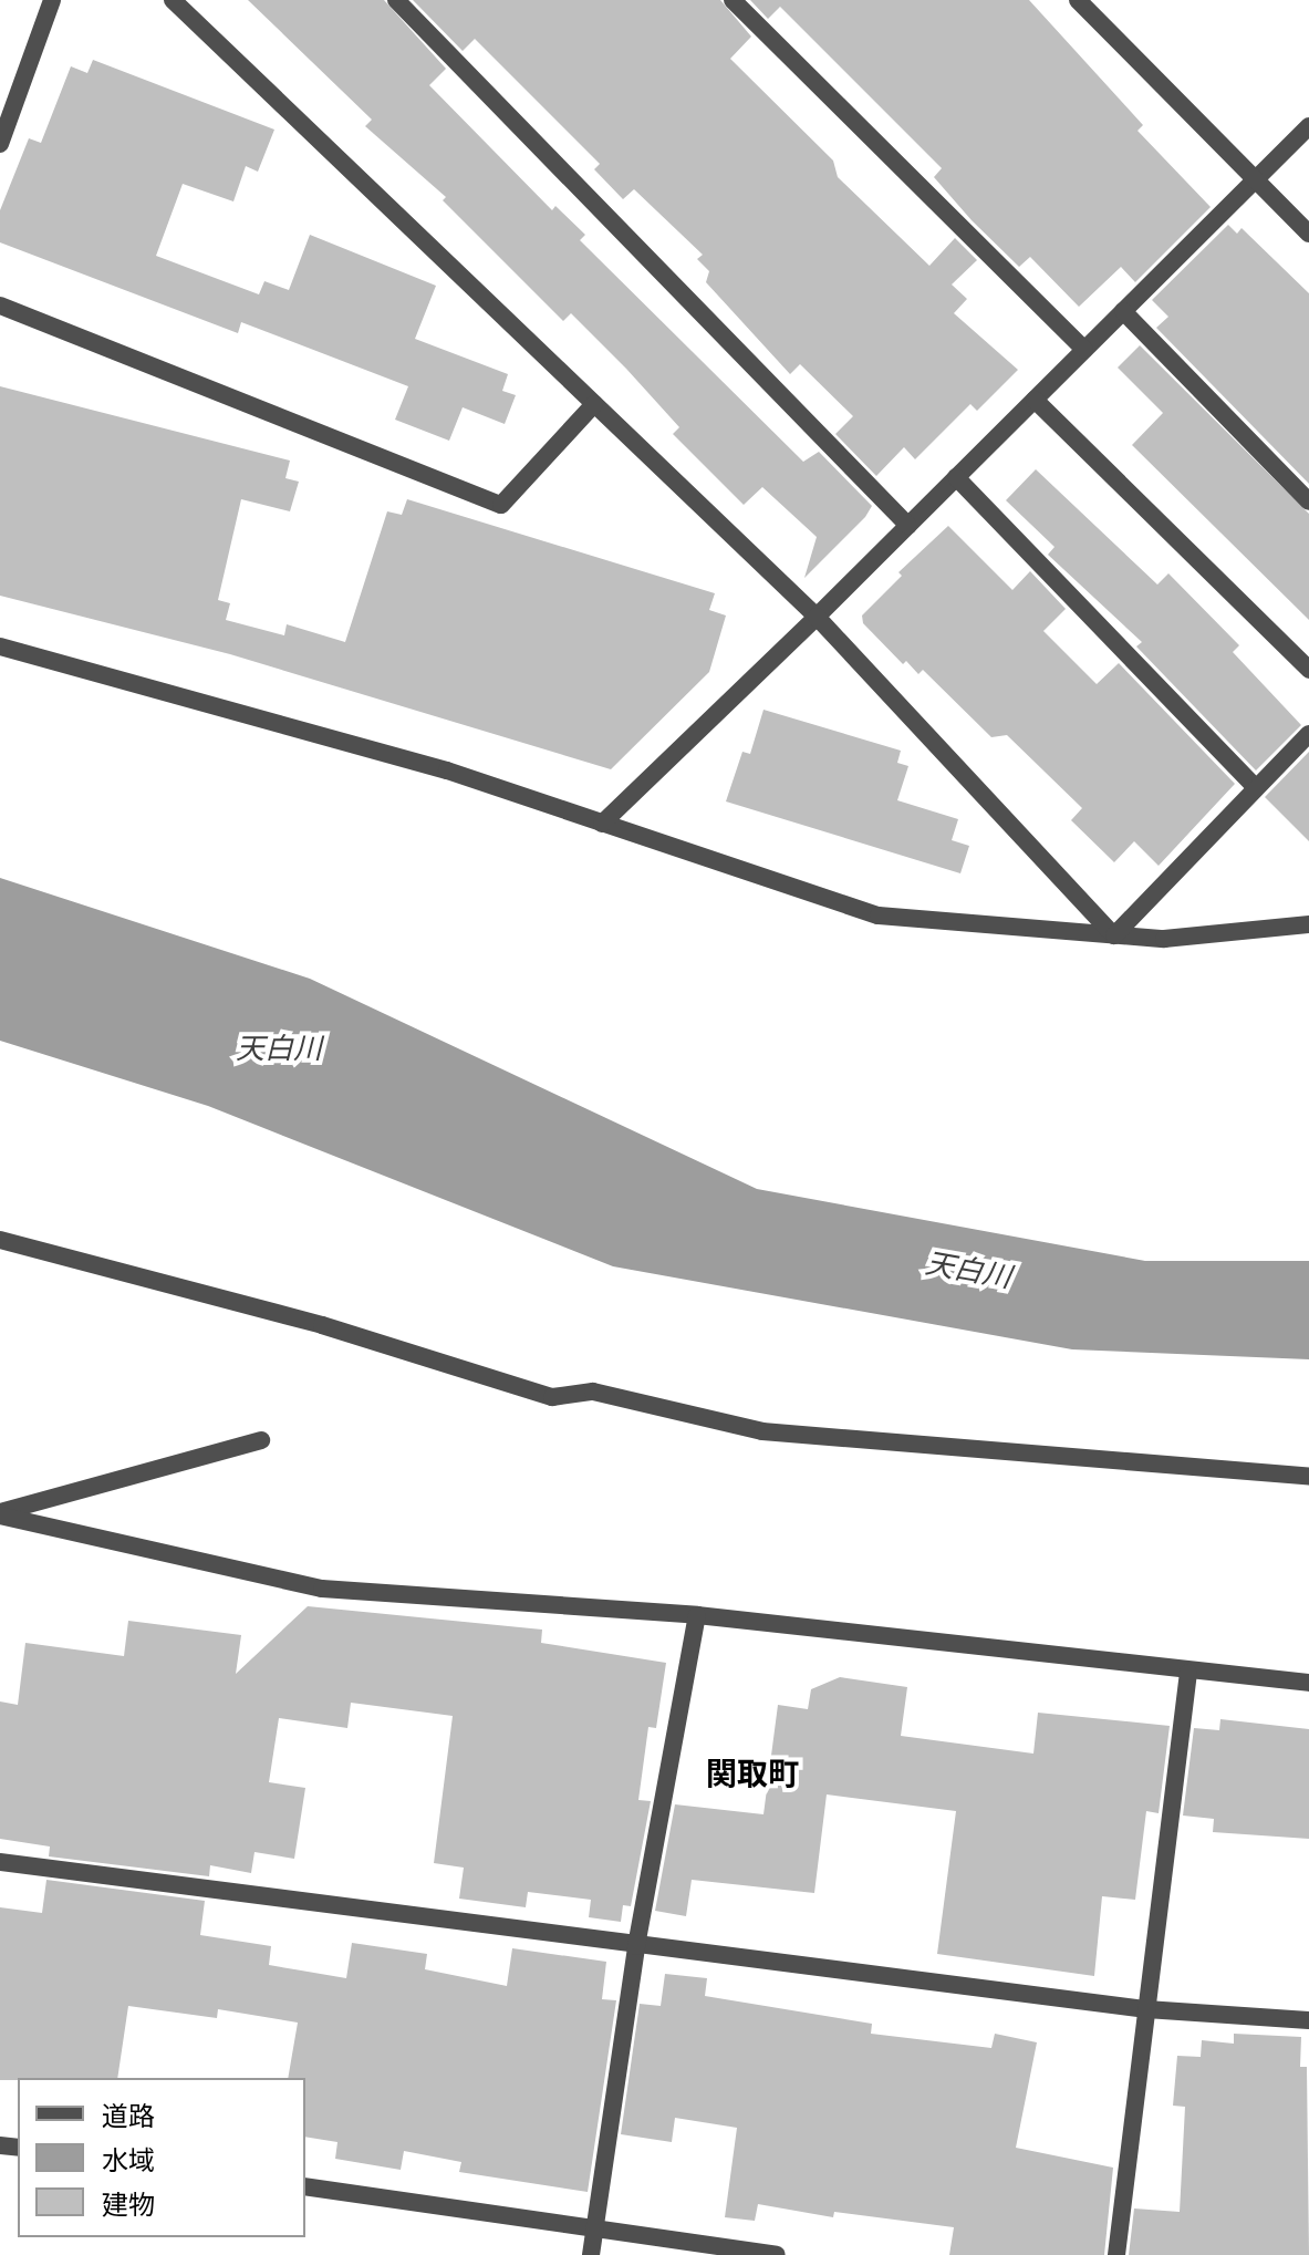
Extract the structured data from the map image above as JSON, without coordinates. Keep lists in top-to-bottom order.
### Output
{
  "districts": ["関取町"],
  "water": ["天白川"],
  "legend": ["道路", "水域", "建物"]
}
